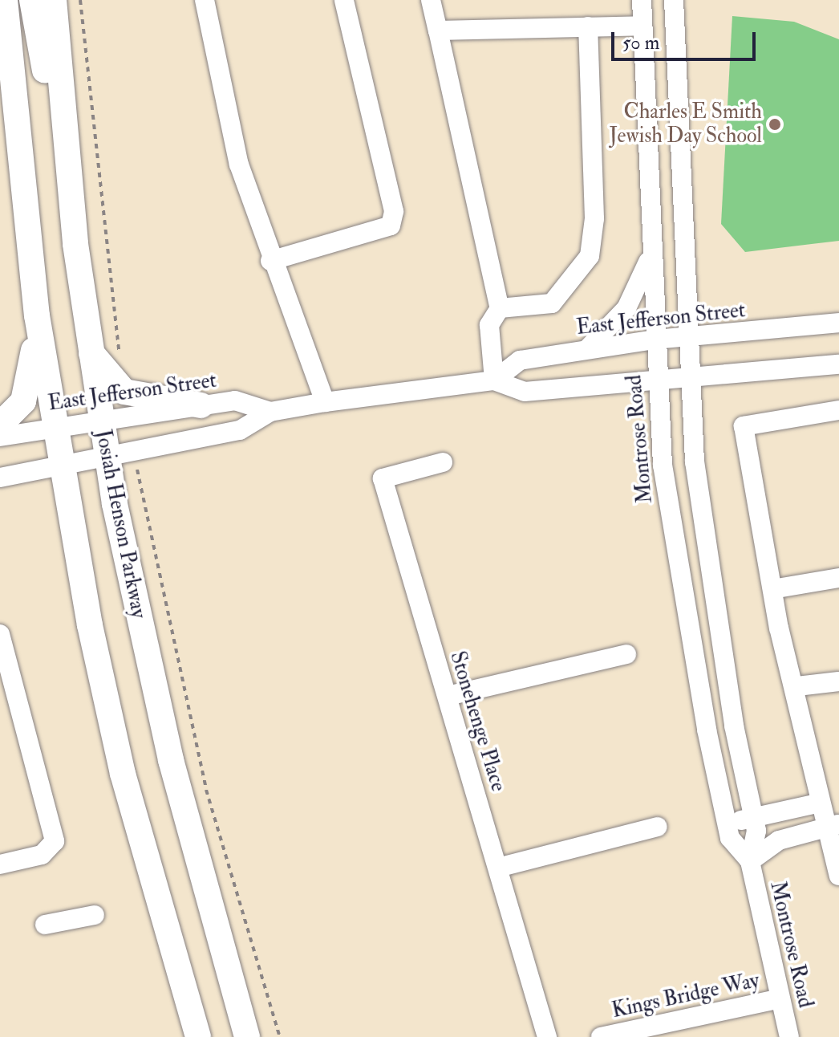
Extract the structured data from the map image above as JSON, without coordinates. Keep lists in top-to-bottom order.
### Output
{
  "streets": {
    "main road": ["Josiah Henson Parkway"],
    "street": [
      "East Jefferson Street",
      "Montrose Road",
      "Stonehenge Place",
      "Kings Bridge Way"
    ]
  },
  "crossings": [
    ["East Jefferson Street", "Montrose Road"],
    ["East Jefferson Street", "Josiah Henson Parkway"],
    ["Montrose Road", "Kings Bridge Way"]
  ],
  "places": ["Charles E Smith Jewish Day School"],
  "scale_bar": "50 m"
}
